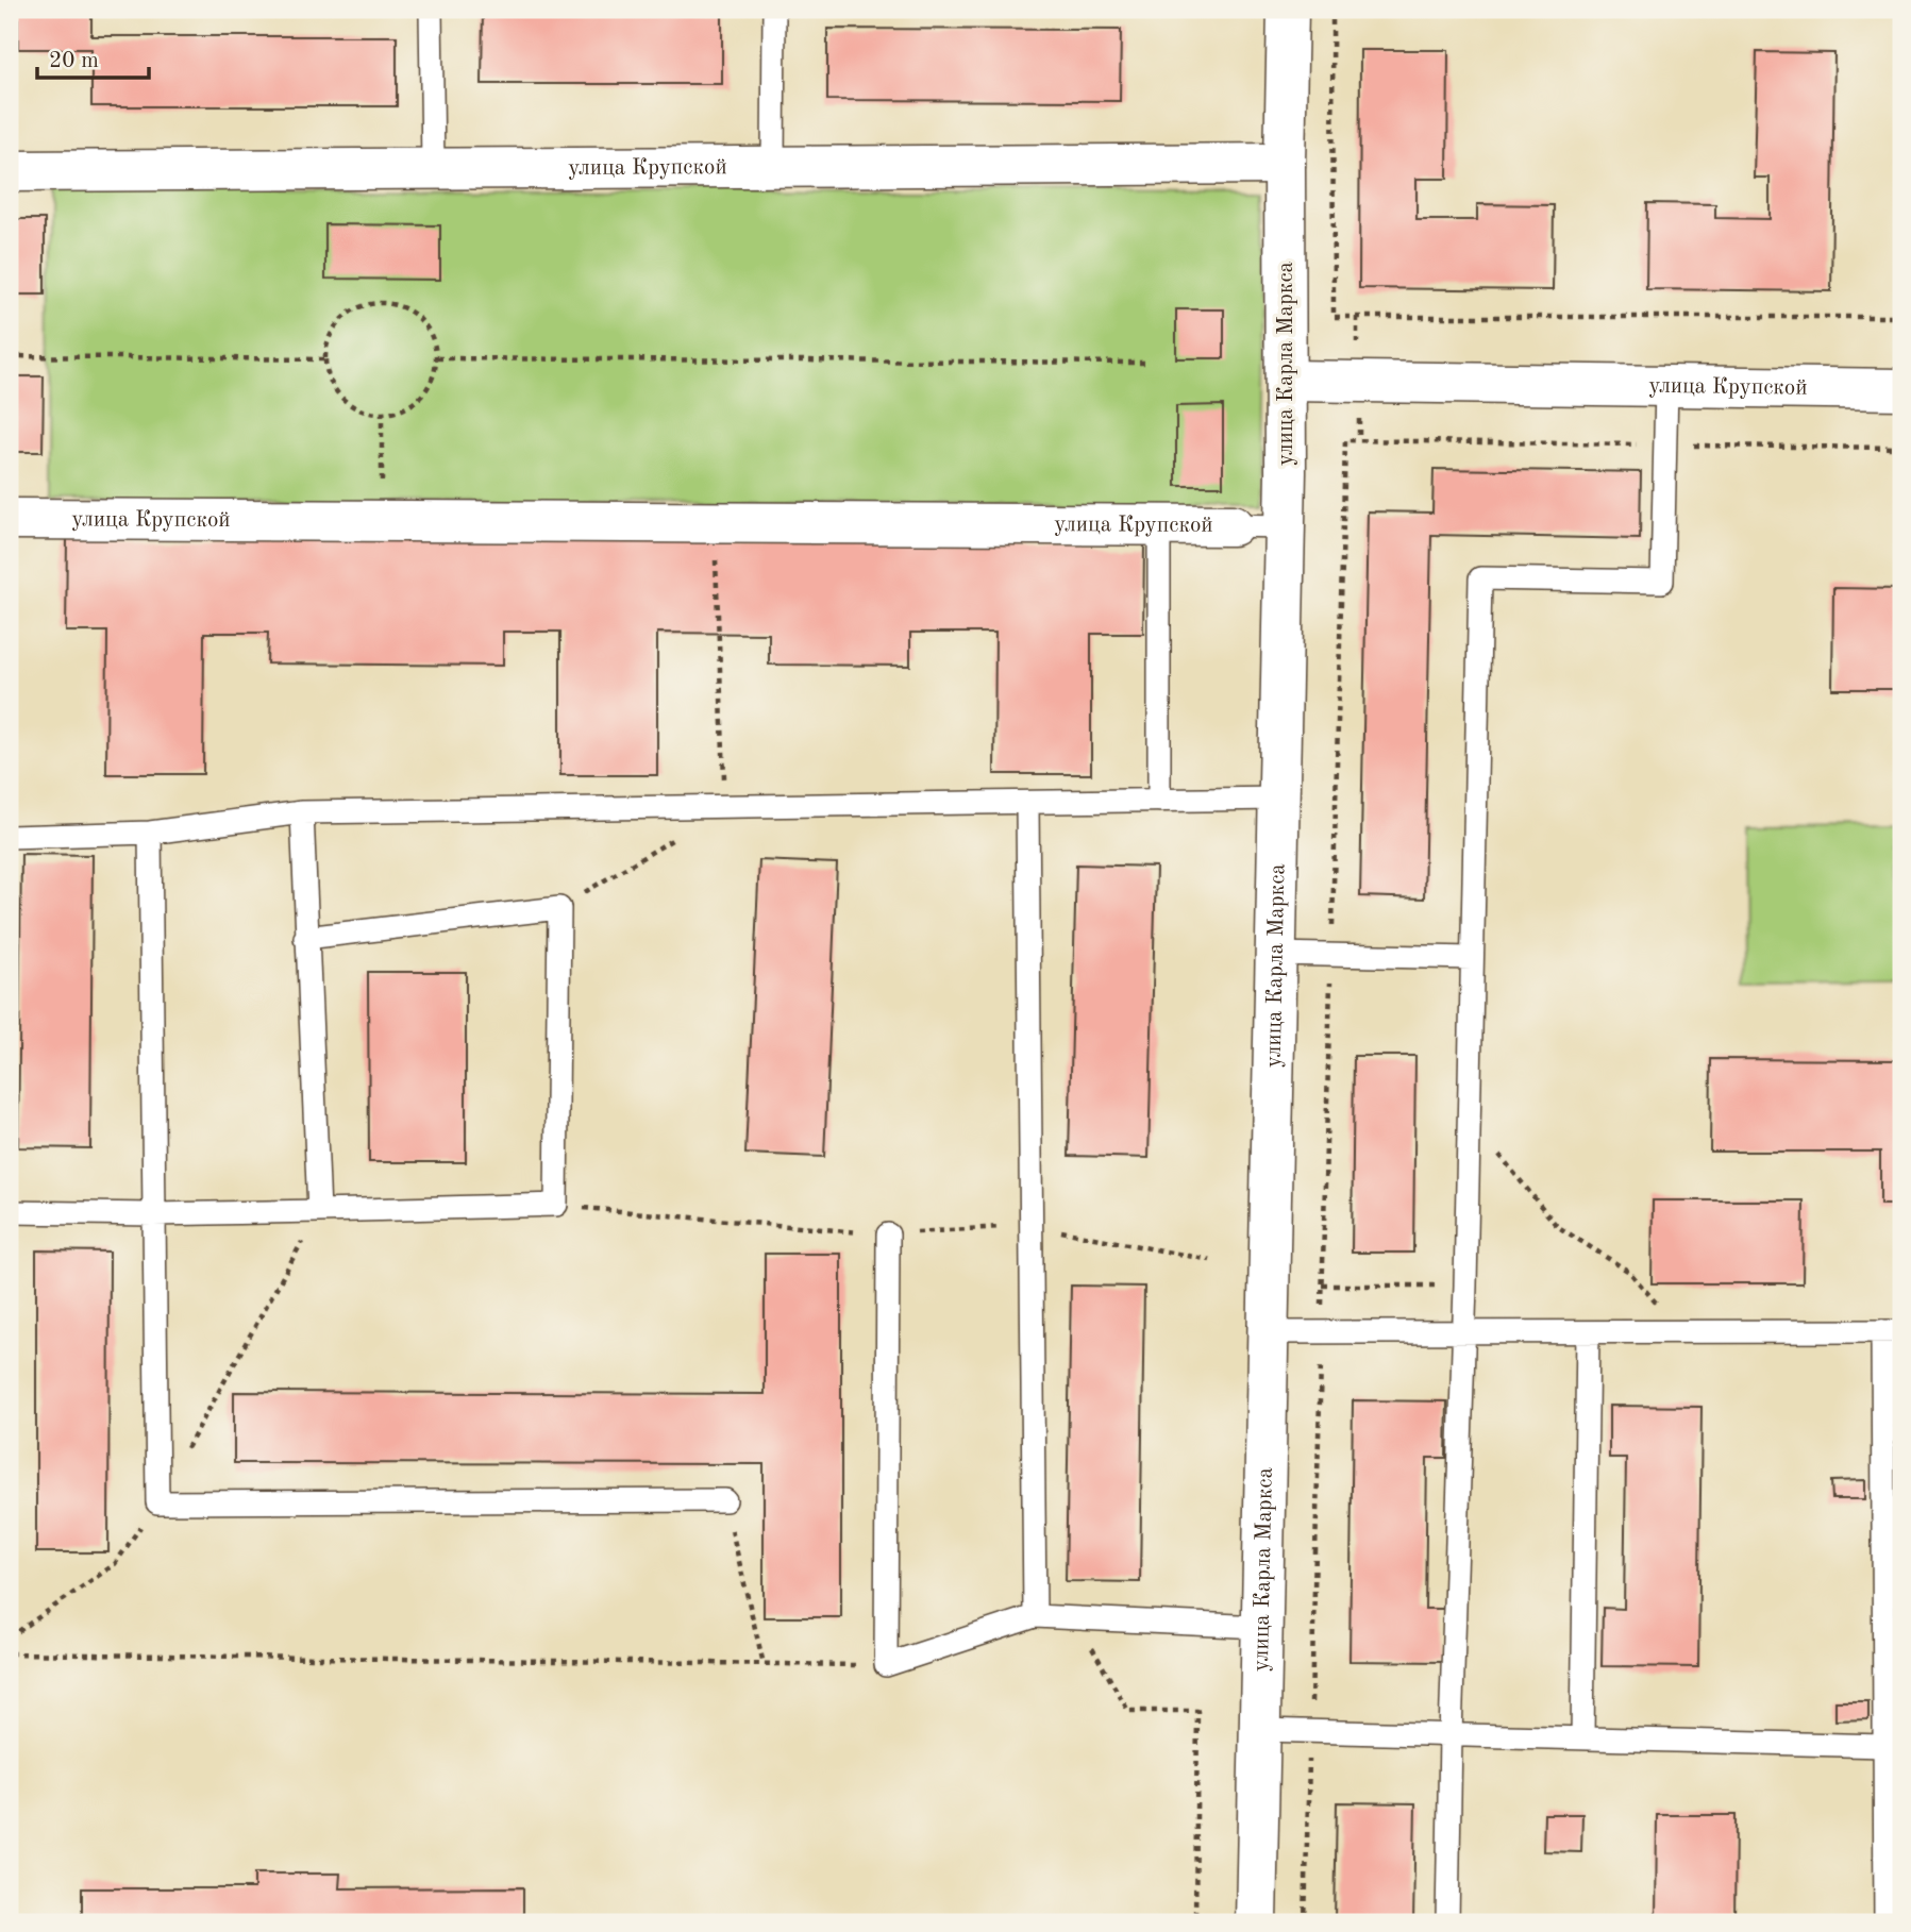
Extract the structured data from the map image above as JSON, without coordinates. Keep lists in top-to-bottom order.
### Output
{
  "streets": {
    "street": ["улица Крупской", "улица Карла Маркса"]
  },
  "crossings": [
    ["улица Крупской", "улица Карла Маркса"]
  ],
  "scale_bar": "20 m"
}
